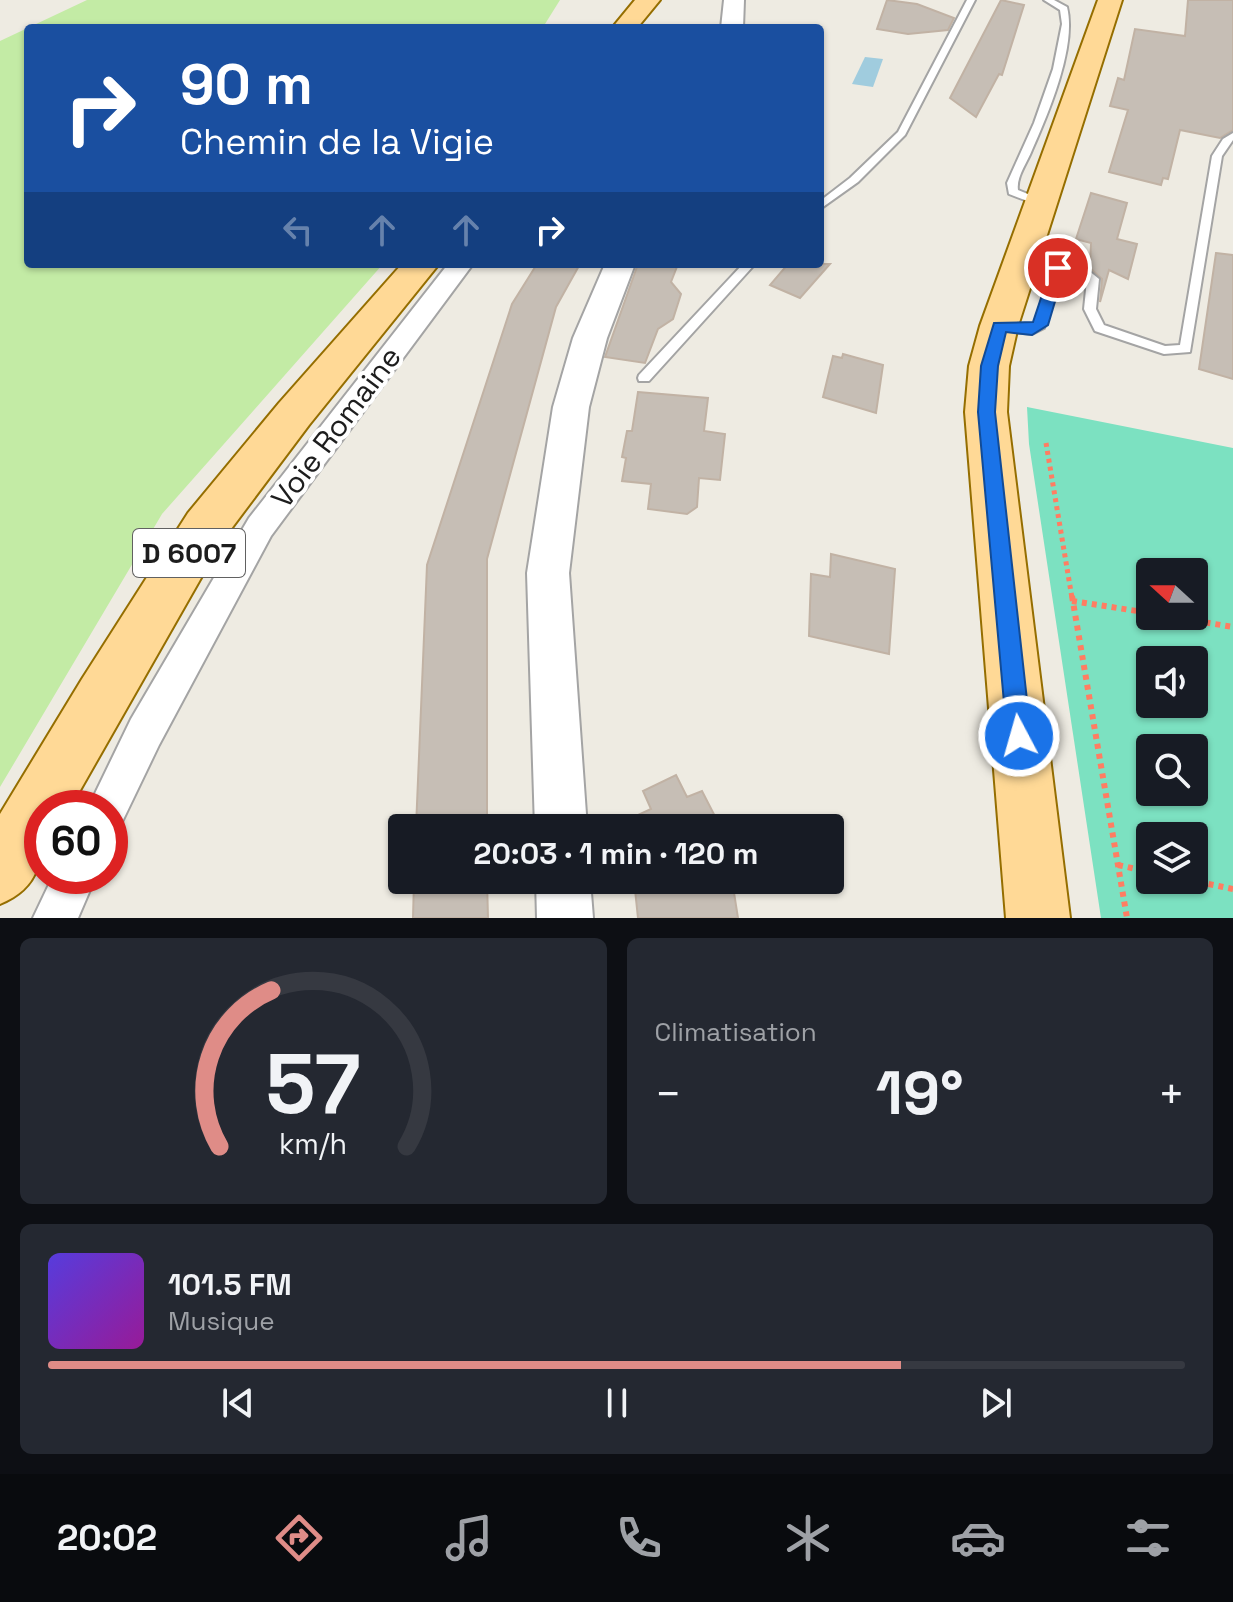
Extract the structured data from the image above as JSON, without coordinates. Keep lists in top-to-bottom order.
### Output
{
  "streets": {
    "main road": ["D 6007"],
    "street": ["Voie Romaine"]
  },
  "north": "left",
  "page": {
    "turn": ["90 m", "Chemin de la Vigie"],
    "limit": "60",
    "trip": "20:03 · 1 min · 120 m",
    "tile": "Climatisation",
    "heat": ["−", "19°", "+"],
    "song": ["101.5 FM", "Musique"],
    "tabs": "20:02",
    "gauge": ["57", "km/h"]
  }
}
